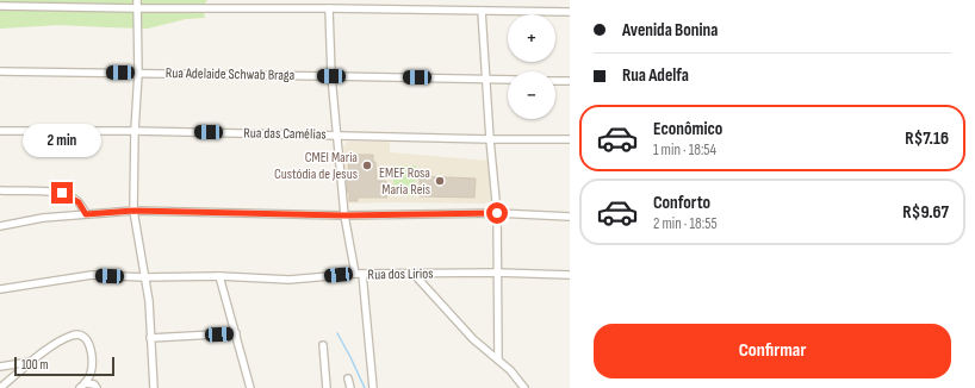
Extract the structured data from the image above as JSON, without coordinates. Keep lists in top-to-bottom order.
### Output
{
  "streets": {
    "street": ["Rua Adelaide Schwab Braga", "Rua das Camélias", "Rua dos Lírios"]
  },
  "places": ["CMEI Maria Custódia de Jesus", "EMEF Rosa Maria Reis"],
  "scale_bar": "100 m",
  "page": {
    "banner": ["Avenida Bonina", "Rua Adelfa"],
    "map_buttons": ["+", "−"],
    "list": [
      {
        "name": "Econômico",
        "note": "1 min · 18:54",
        "value": "R$7.16"
      },
      {
        "name": "Conforto",
        "note": "2 min · 18:55",
        "value": "R$9.67"
      }
    ],
    "bubble": "2 min",
    "buttons": "Confirmar",
    "scale": "100 m"
  }
}
